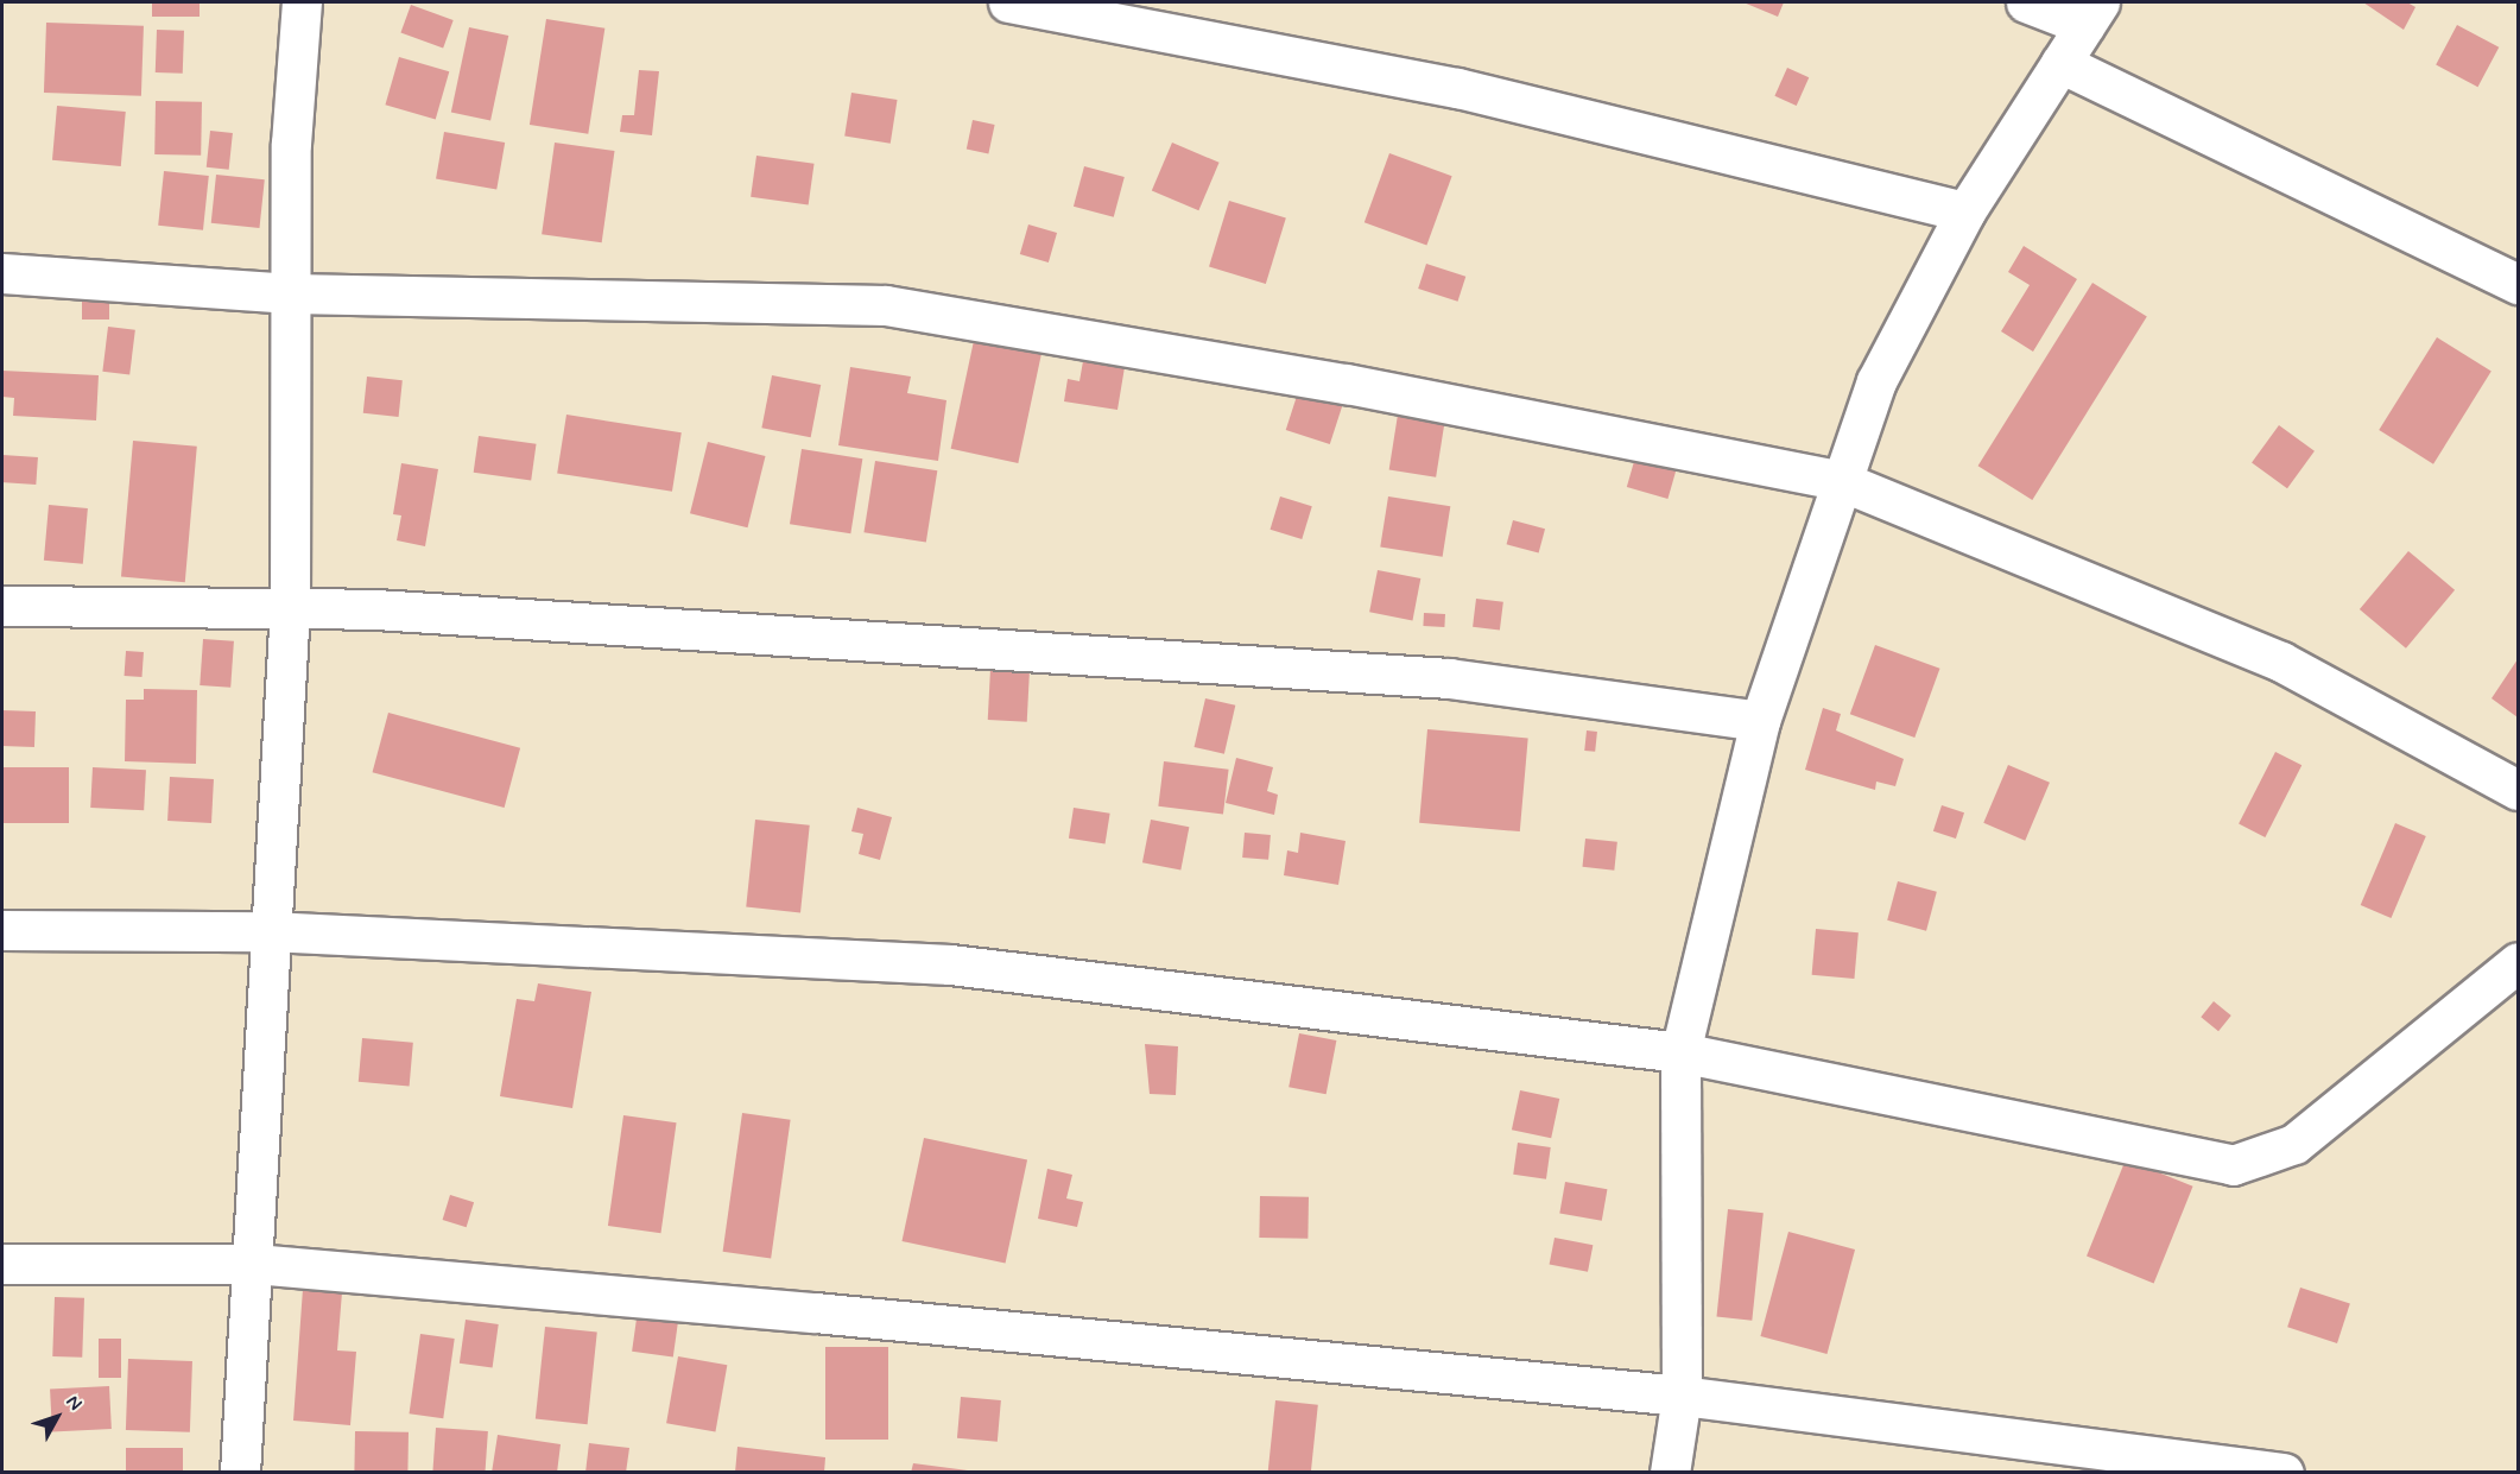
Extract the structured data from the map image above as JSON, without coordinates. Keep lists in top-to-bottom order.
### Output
{
  "north": "top right"
}
